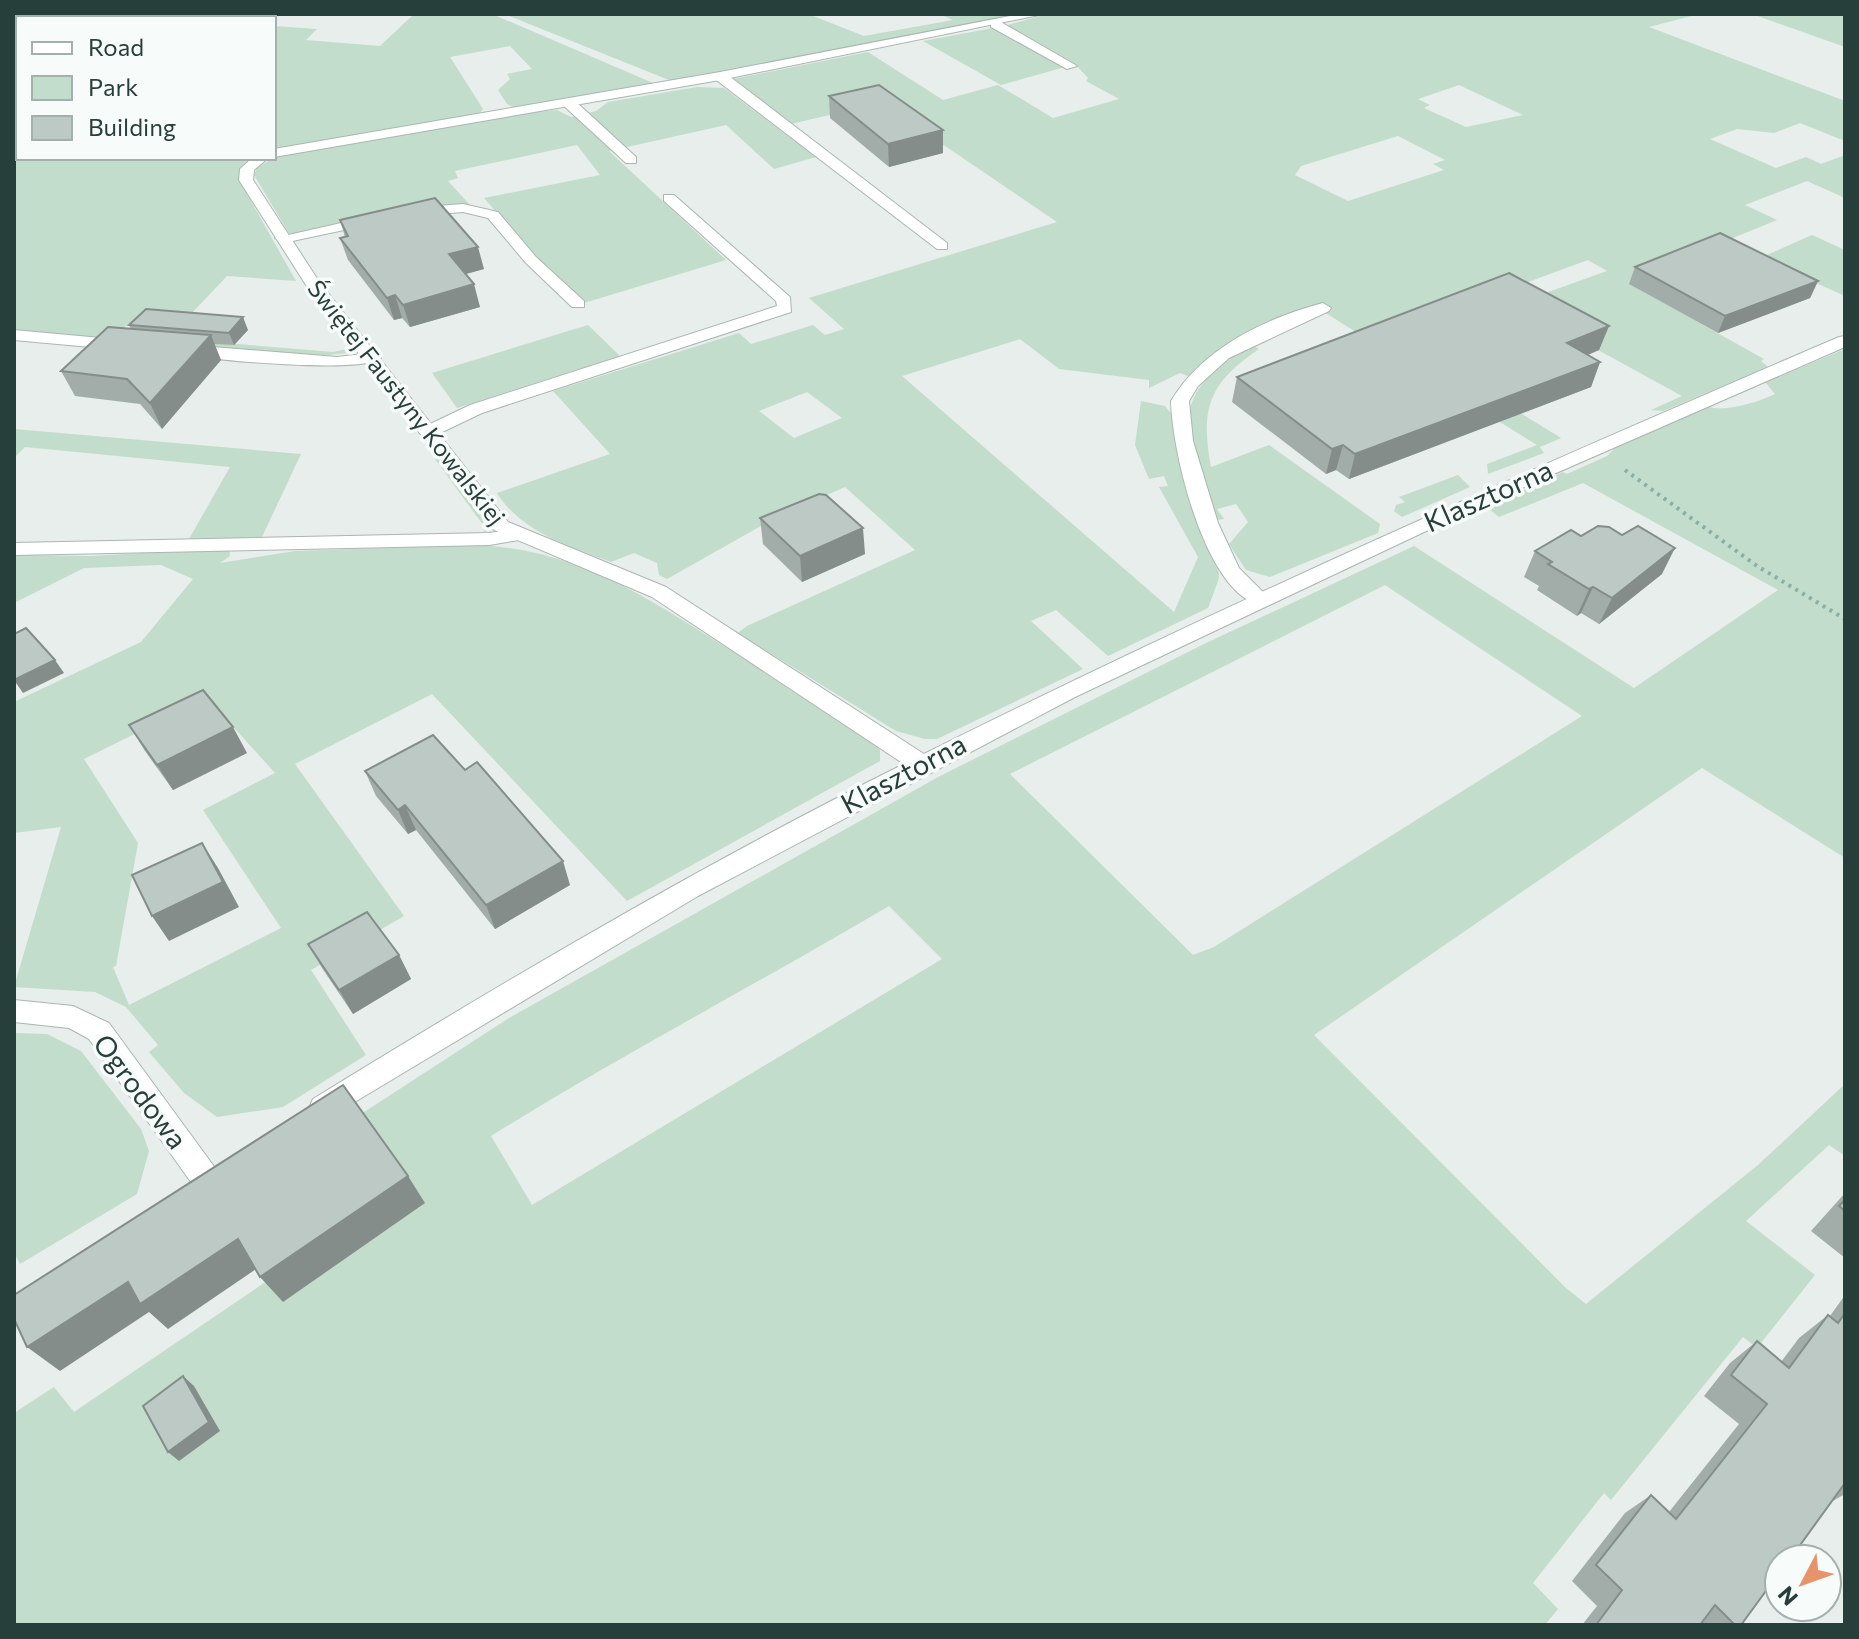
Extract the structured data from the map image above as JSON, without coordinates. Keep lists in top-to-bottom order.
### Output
{
  "streets": {
    "street": ["Świętej Faustyny Kowalskiej", "Klasztorna", "Ogrodowa"]
  },
  "crossings": [
    ["Świętej Faustyny Kowalskiej", "Klasztorna"]
  ],
  "legend": ["Road", "Park", "Building"],
  "north": "bottom left"
}
